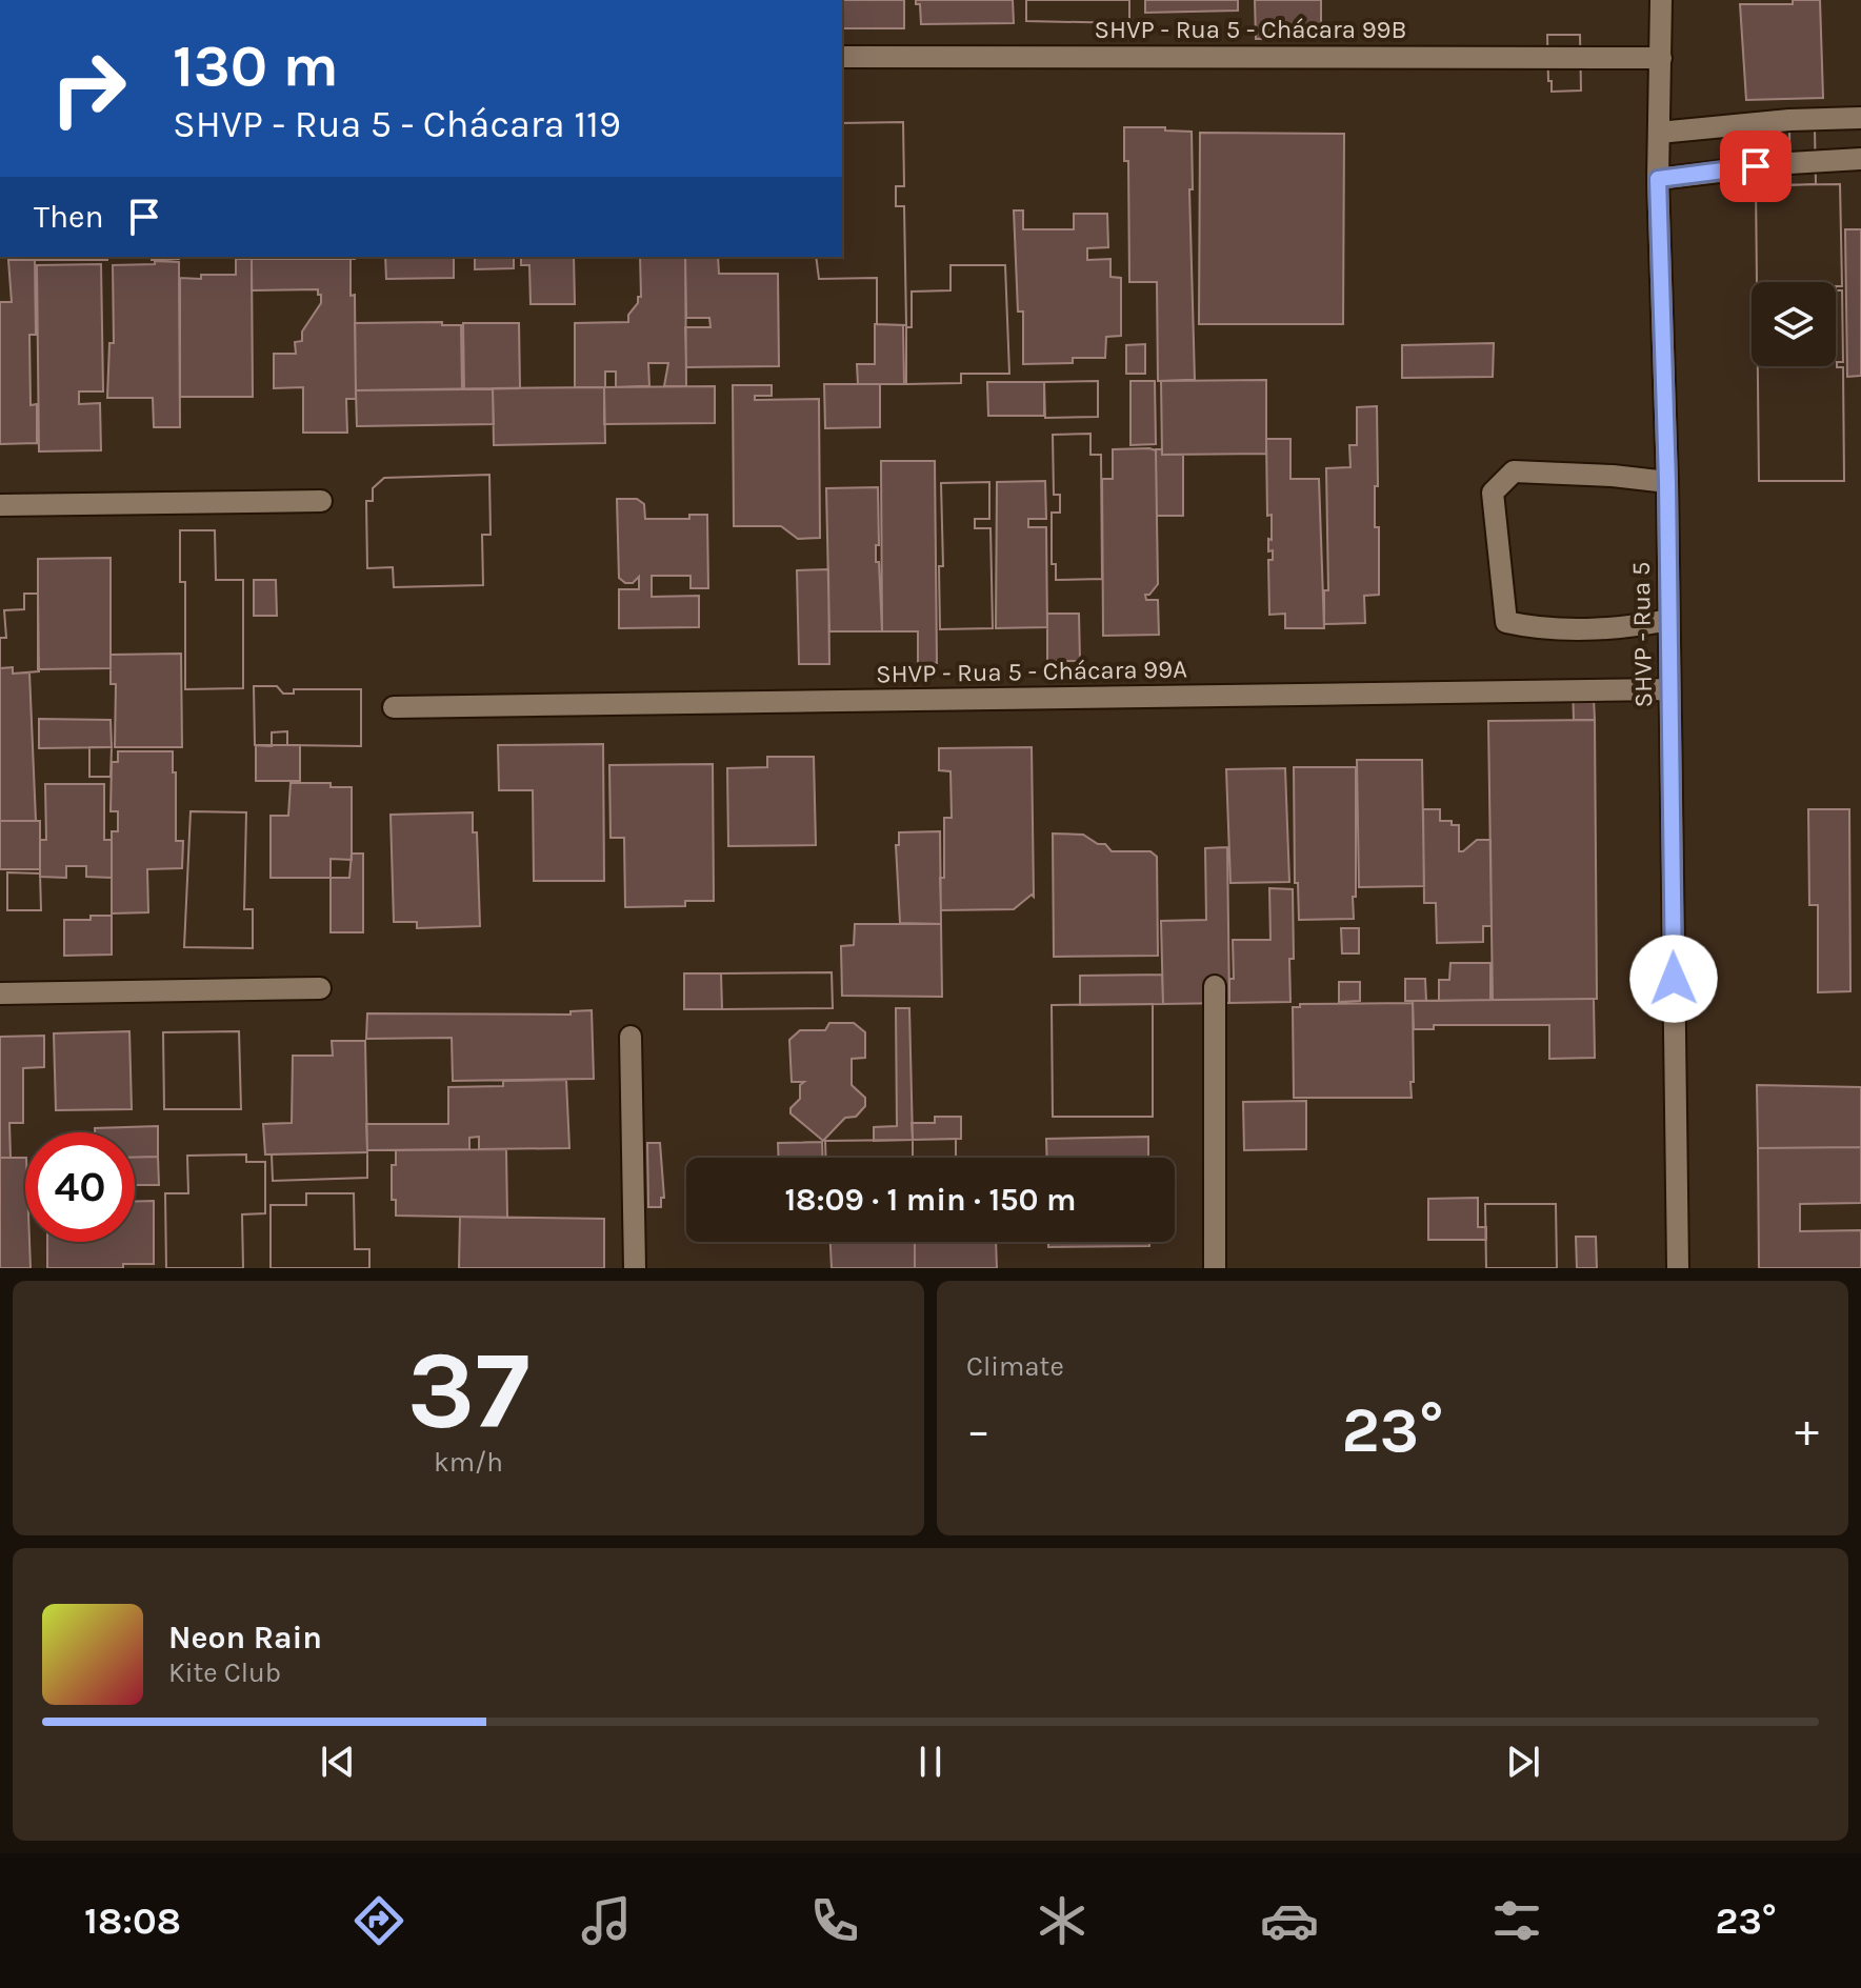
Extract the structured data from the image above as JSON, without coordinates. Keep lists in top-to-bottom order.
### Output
{
  "streets": {
    "street": ["SHVP - Rua 5 - Chácara 99B", "SHVP - Rua 5", "SHVP - Rua 5 - Chácara 99A"]
  },
  "crossings": [
    ["SHVP - Rua 5 - Chácara 99B", "SHVP - Rua 5"],
    ["SHVP - Rua 5", "SHVP - Rua 5 - Chácara 99A"]
  ],
  "page": {
    "turn": ["130 m", "SHVP - Rua 5 - Chácara 119"],
    "then": "Then",
    "limit": "40",
    "trip": "18:09 · 1 min · 150 m",
    "tile": [
      ["37", "km/h"],
      "Climate"
    ],
    "heat": ["−", "23°", "+"],
    "song": ["Neon Rain", "Kite Club"],
    "tabs": ["18:08", "23°"]
  }
}
